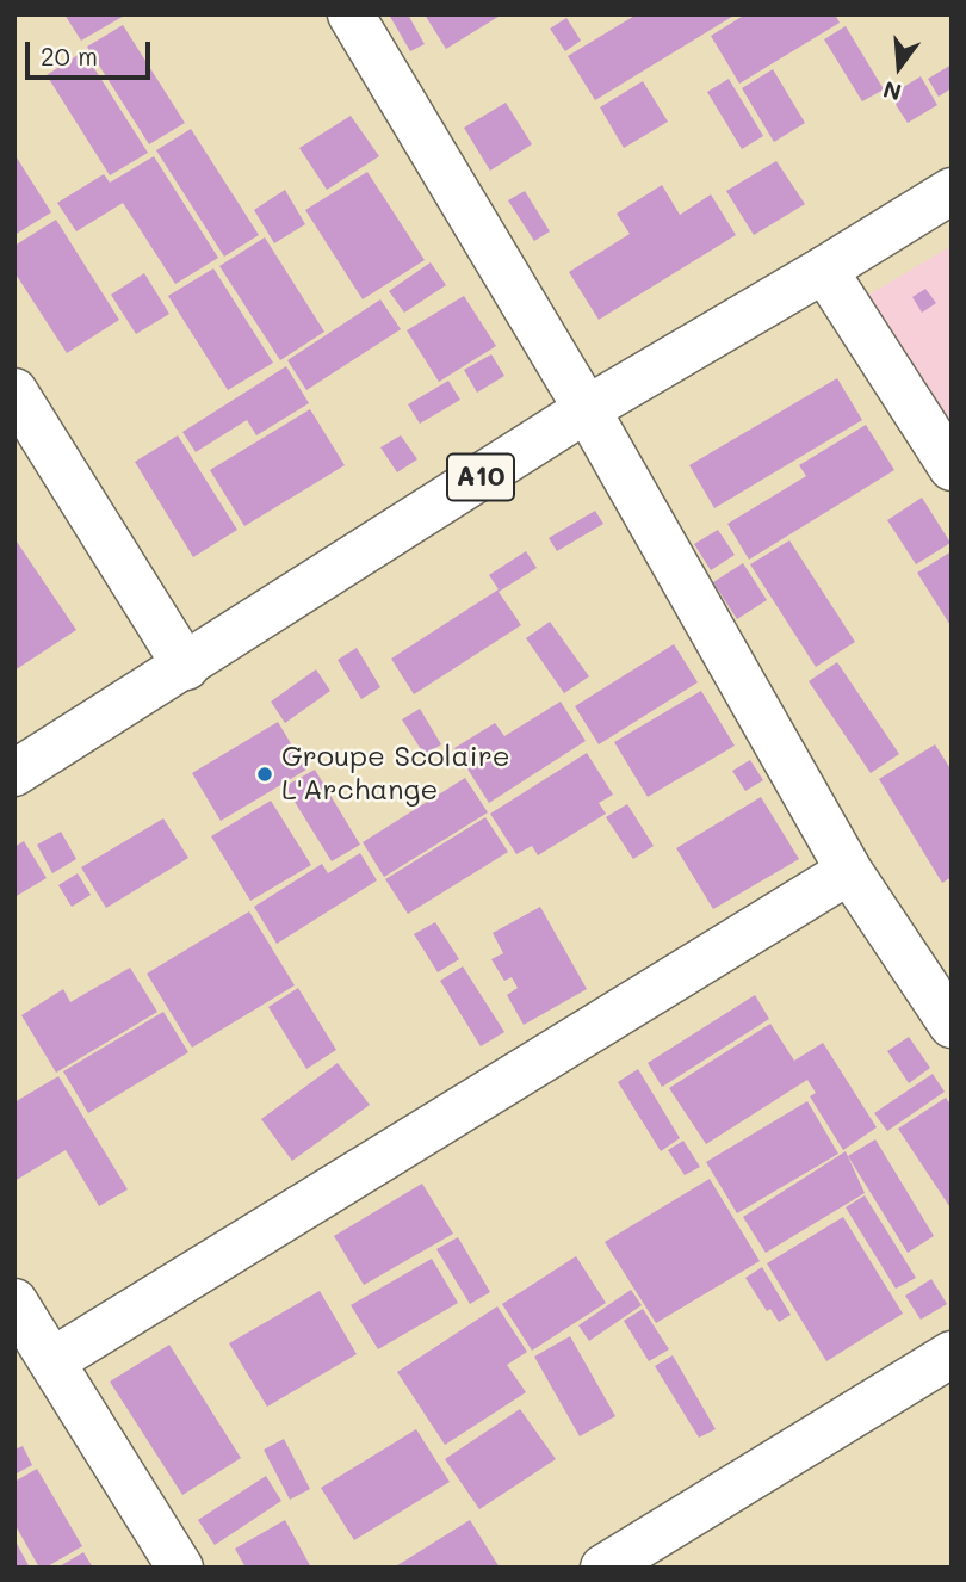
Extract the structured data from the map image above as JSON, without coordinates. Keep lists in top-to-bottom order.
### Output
{
  "streets": {
    "street": ["A10"]
  },
  "places": ["Groupe Scolaire L'Archange"],
  "scale_bar": "20 m",
  "north": "bottom"
}
